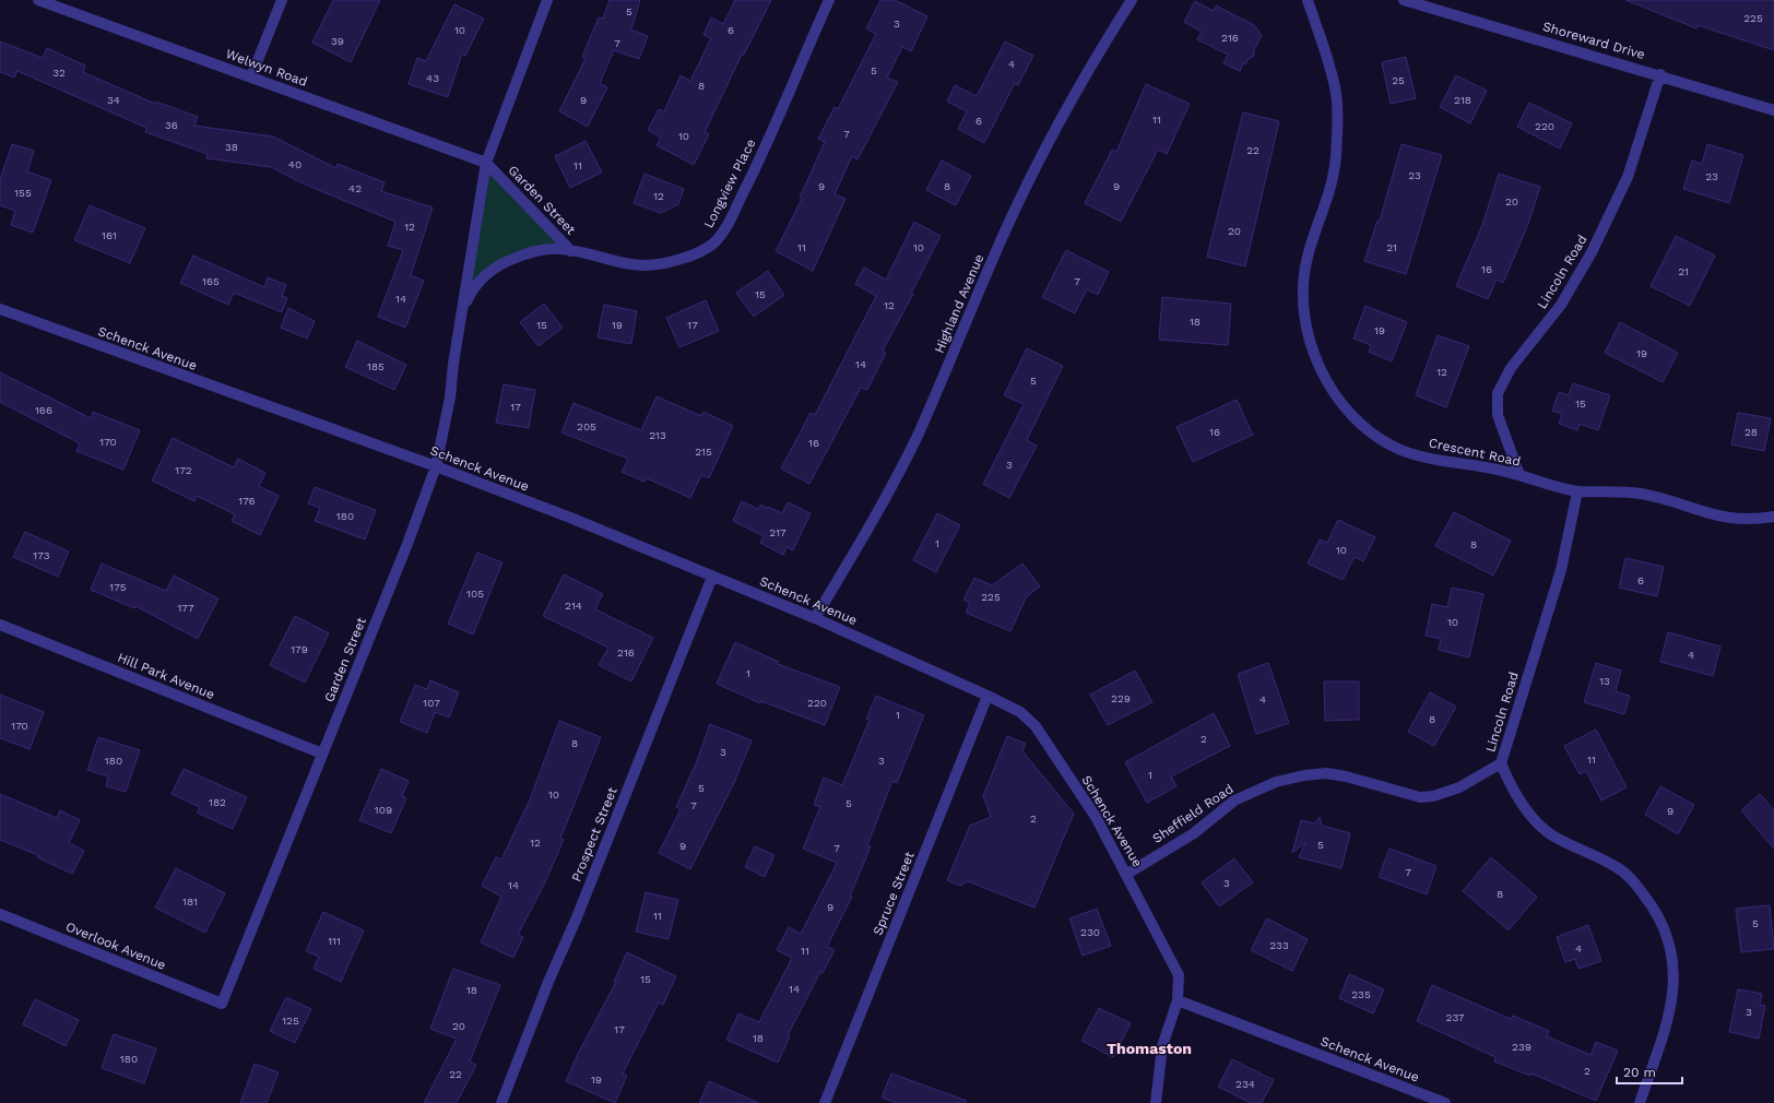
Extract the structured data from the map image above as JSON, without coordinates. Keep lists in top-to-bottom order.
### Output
{
  "streets": {
    "street": [
      "Shoreward Drive",
      "Welwyn Road",
      "Longview Place",
      "Garden Street",
      "Lincoln Road",
      "Highland Avenue",
      "Schenck Avenue",
      "Crescent Road",
      "Hill Park Avenue",
      "Sheffield Road",
      "Prospect Street",
      "Spruce Street",
      "Overlook Avenue"
    ]
  },
  "crossings": [
    ["Shoreward Drive", "Lincoln Road"],
    ["Welwyn Road", "Garden Street"],
    ["Longview Place", "Garden Street"],
    ["Garden Street", "Schenck Avenue"],
    ["Garden Street", "Hill Park Avenue"],
    ["Garden Street", "Overlook Avenue"],
    ["Lincoln Road", "Crescent Road"],
    ["Lincoln Road", "Sheffield Road"],
    ["Highland Avenue", "Schenck Avenue"],
    ["Schenck Avenue", "Sheffield Road"],
    ["Schenck Avenue", "Prospect Street"],
    ["Schenck Avenue", "Spruce Street"]
  ],
  "districts": ["Thomaston"],
  "house_numbers": [
    "5",
    "225",
    "3",
    "10",
    "6",
    "216",
    "39",
    "7",
    "4",
    "5",
    "32",
    "43",
    "25",
    "8",
    "34",
    "9",
    "218",
    "11",
    "6",
    "36",
    "220",
    "7",
    "10",
    "38",
    "22",
    "40",
    "11",
    "23",
    "23",
    "9",
    "8",
    "9",
    "42",
    "155",
    "12",
    "20",
    "12",
    "20",
    "161",
    "11",
    "10",
    "21",
    "16",
    "21",
    "165",
    "7",
    "15",
    "14",
    "12",
    "18",
    "15",
    "19",
    "17",
    "19",
    "19",
    "14",
    "185",
    "12",
    "5",
    "15",
    "17",
    "166",
    "205",
    "16",
    "28",
    "213",
    "170",
    "16",
    "215",
    "3",
    "172",
    "176",
    "180",
    "217",
    "1",
    "8",
    "10",
    "173",
    "6",
    "175",
    "105",
    "225",
    "214",
    "177",
    "10",
    "179",
    "216",
    "4",
    "1",
    "13",
    "229",
    "4",
    "107",
    "220",
    "1",
    "8",
    "170",
    "2",
    "8",
    "3",
    "11",
    "180",
    "3",
    "1",
    "5",
    "10",
    "182",
    "5",
    "7",
    "109",
    "9",
    "2",
    "12",
    "5",
    "9",
    "7",
    "7",
    "3",
    "14",
    "8",
    "181",
    "9",
    "11",
    "5",
    "230",
    "111",
    "233",
    "4",
    "11",
    "15",
    "14",
    "18",
    "235",
    "3",
    "237",
    "125",
    "20",
    "17",
    "18",
    "239",
    "180",
    "2",
    "22",
    "19",
    "234"
  ],
  "scale_bar": "20 m"
}
